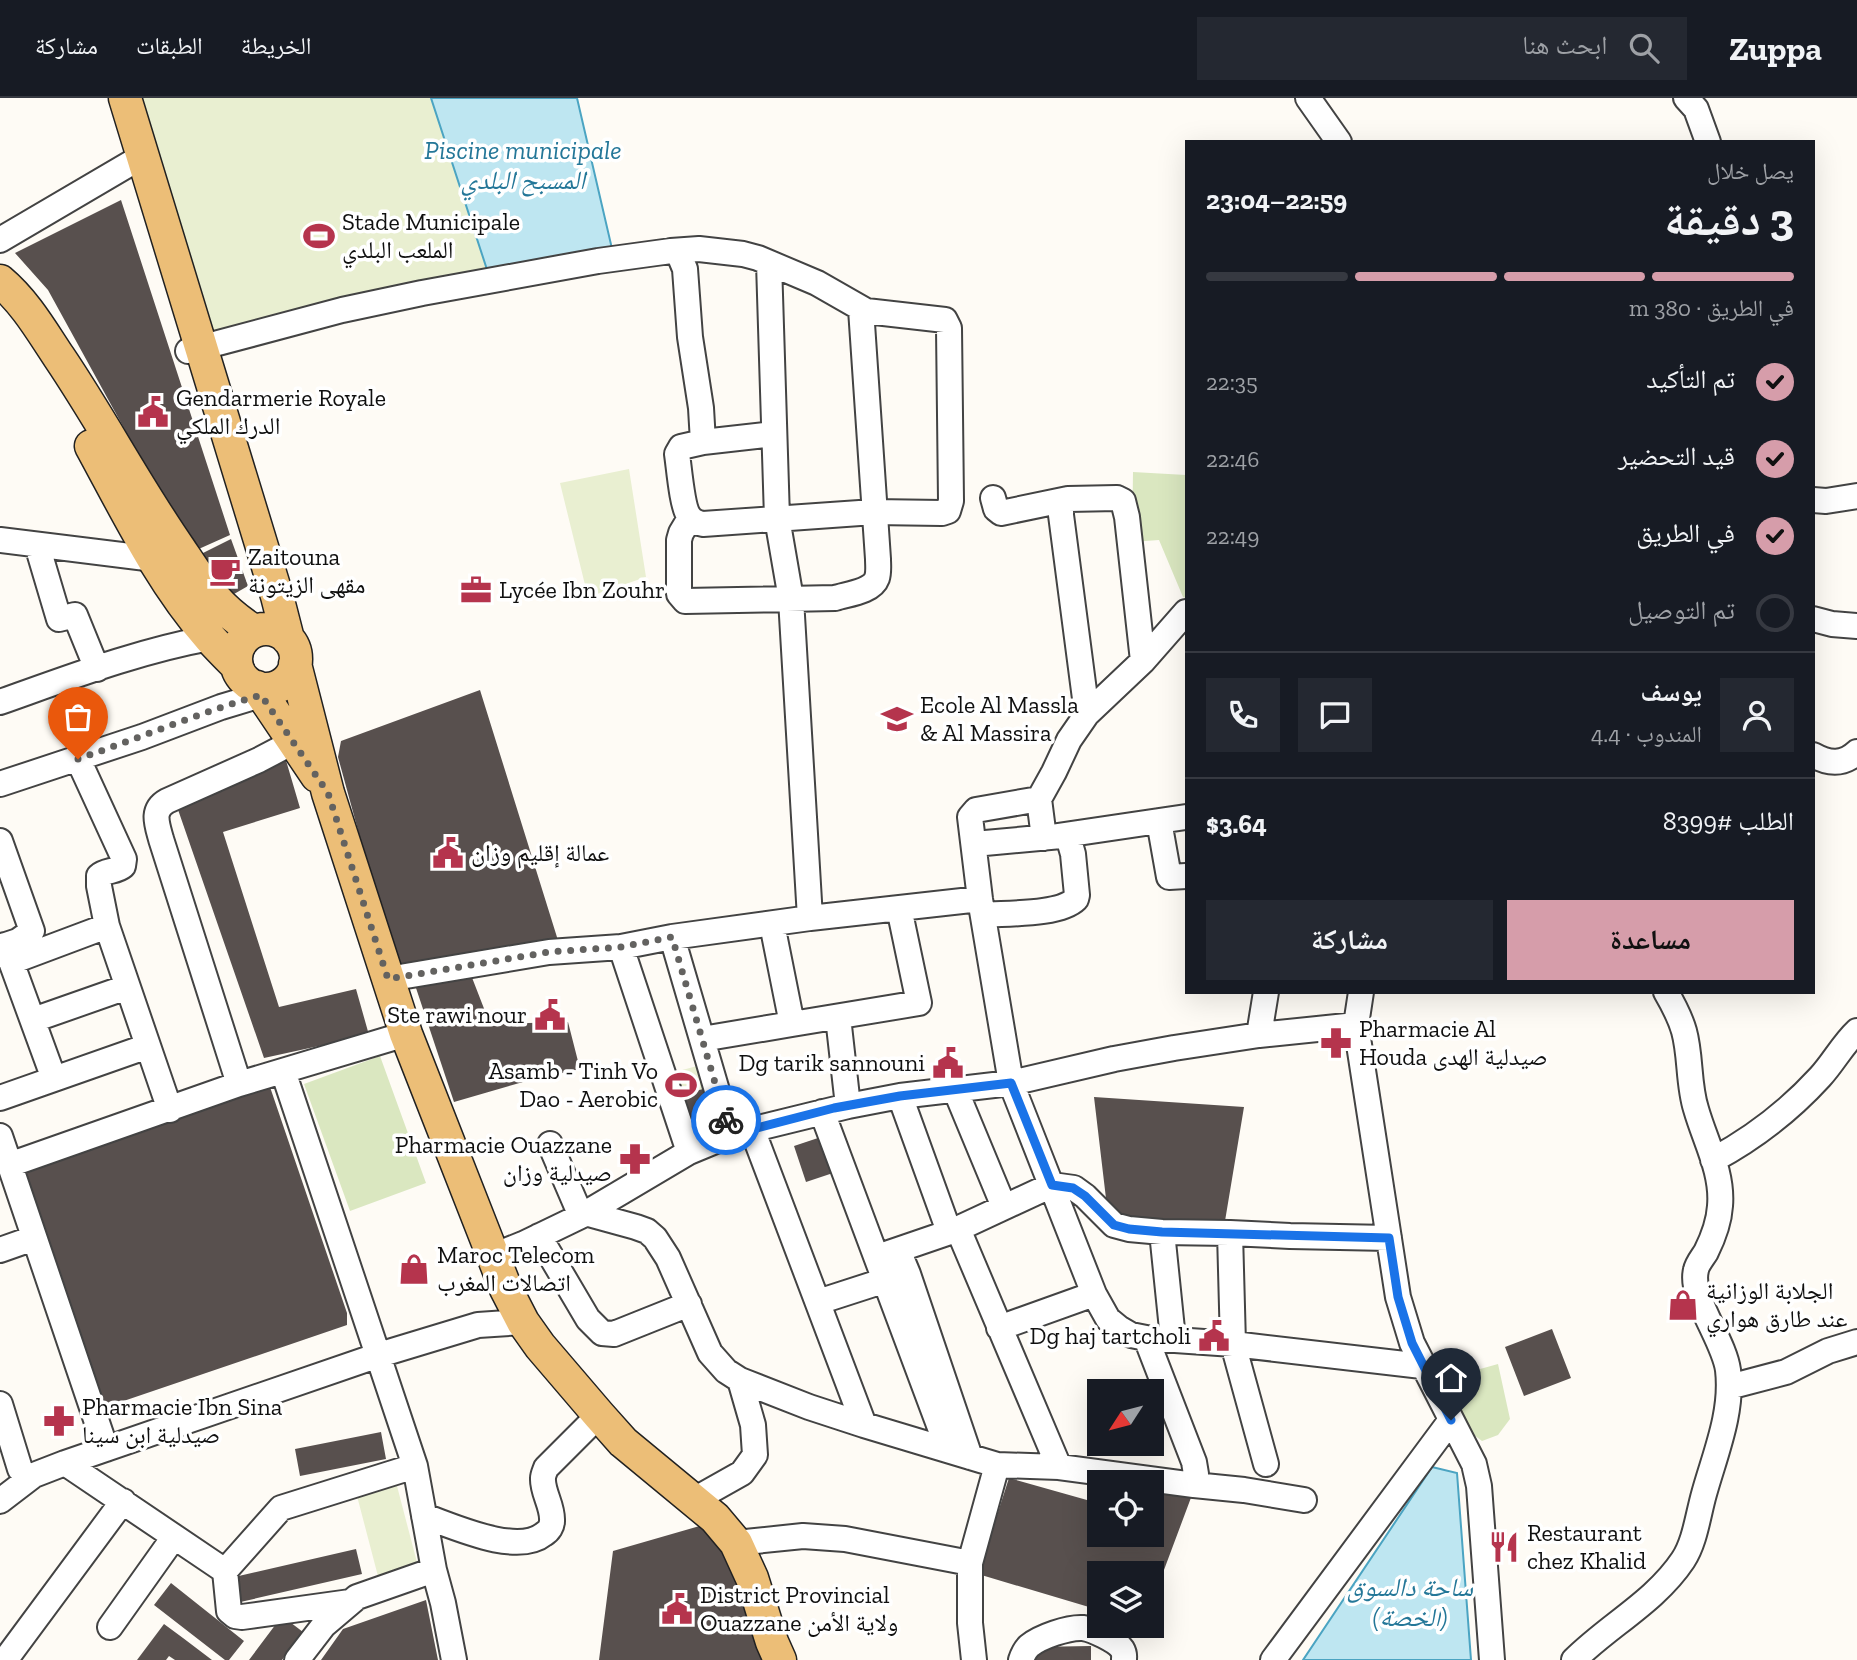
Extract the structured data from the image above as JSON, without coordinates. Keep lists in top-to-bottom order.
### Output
{
  "water": ["Piscine municipale المسبح البلدي", "ساحة دالسوق (الخصة)"],
  "places": {
    "sports": ["Stade Municipale الملعب البلدي", "Asamb - Tinh Vo Dao - Aerobic"],
    "public building": [
      "Gendarmerie Royale الدرك الملكي",
      "عمالة إقليم وزان",
      "Ste rawi nour",
      "Dg tarik sannouni",
      "Dg haj tartcholi",
      "District Provincial Ouazzane ولاية الأمن"
    ],
    "cafe": ["Zaitouna مقهى الزيتونة"],
    "office": ["Lycée Ibn Zouhr"],
    "school or university": ["Ecole Al Massla & Al Massira"],
    "pharmacy": ["Pharmacie Al Houda صيدلية الهدى", "Pharmacie Ouazzane صيدلية وزان", "Pharmacie Ibn Sina صيدلية ابن سينا"],
    "shop": ["Maroc Telecom اتصالات المغرب", "الجلابة الوزانية عند طارق هواري"],
    "restaurant": ["Restaurant chez Khalid"]
  },
  "north": "bottom left",
  "page": {
    "header": "Zuppa",
    "search": "ابحث هنا",
    "nav": ["الخريطة", "الطبقات", "مشاركة"],
    "heading": ["3 دقيقة", "يصل خلال", "22:59–23:04"],
    "panel": [
      "يوسف",
      "المندوب · 4.4",
      "الطلب #8399",
      "$3.64"
    ],
    "bar": "في الطريق · 380 m",
    "list": [
      ["تم التأكيد", "22:35"],
      ["قيد التحضير", "22:46"],
      ["في الطريق", "22:49"],
      "تم التوصيل"
    ],
    "buttons": ["مساعدة", "مشاركة"]
  }
}
